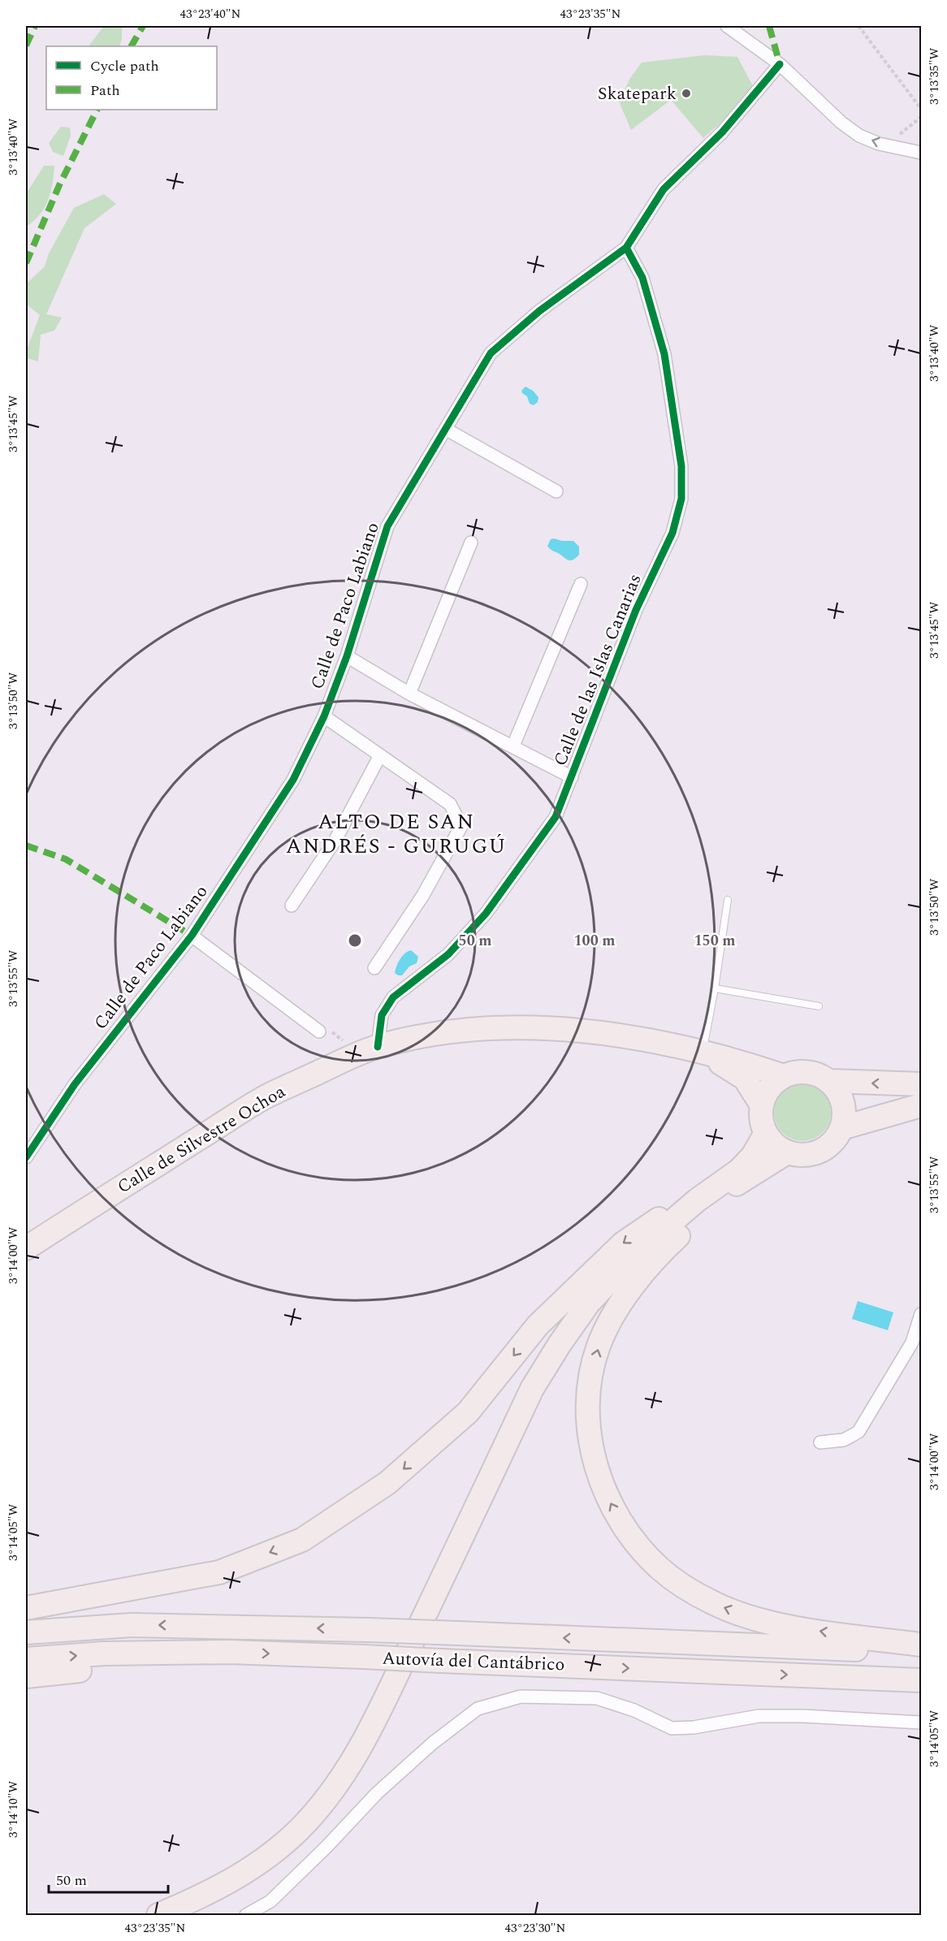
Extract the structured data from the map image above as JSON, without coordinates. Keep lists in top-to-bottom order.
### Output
{
  "streets": {
    "highway": ["Calle de Silvestre Ochoa", "Autovía del Cantábrico"],
    "street": ["Calle de Paco Labiano", "Calle de las Islas Canarias"]
  },
  "crossings": [
    ["Calle de Paco Labiano", "Calle de las Islas Canarias"],
    ["Calle de las Islas Canarias", "Calle de Silvestre Ochoa"]
  ],
  "districts": ["ALTO DE SAN ANDRÉS - GURUGÚ"],
  "places": ["Skatepark"],
  "legend": ["Cycle path", "Path"],
  "scale_bar": "50 m",
  "coordinates": [
    "43°23'40\"N",
    "43°23'35\"N",
    "3°13'35\"W",
    "3°13'40\"W",
    "3°13'45\"W",
    "3°13'50\"W",
    "3°13'55\"W",
    "3°14'00\"W",
    "3°14'05\"W",
    "3°14'10\"W",
    "43°23'30\"N"
  ],
  "rings": ["50 m", "100 m", "150 m"]
}
